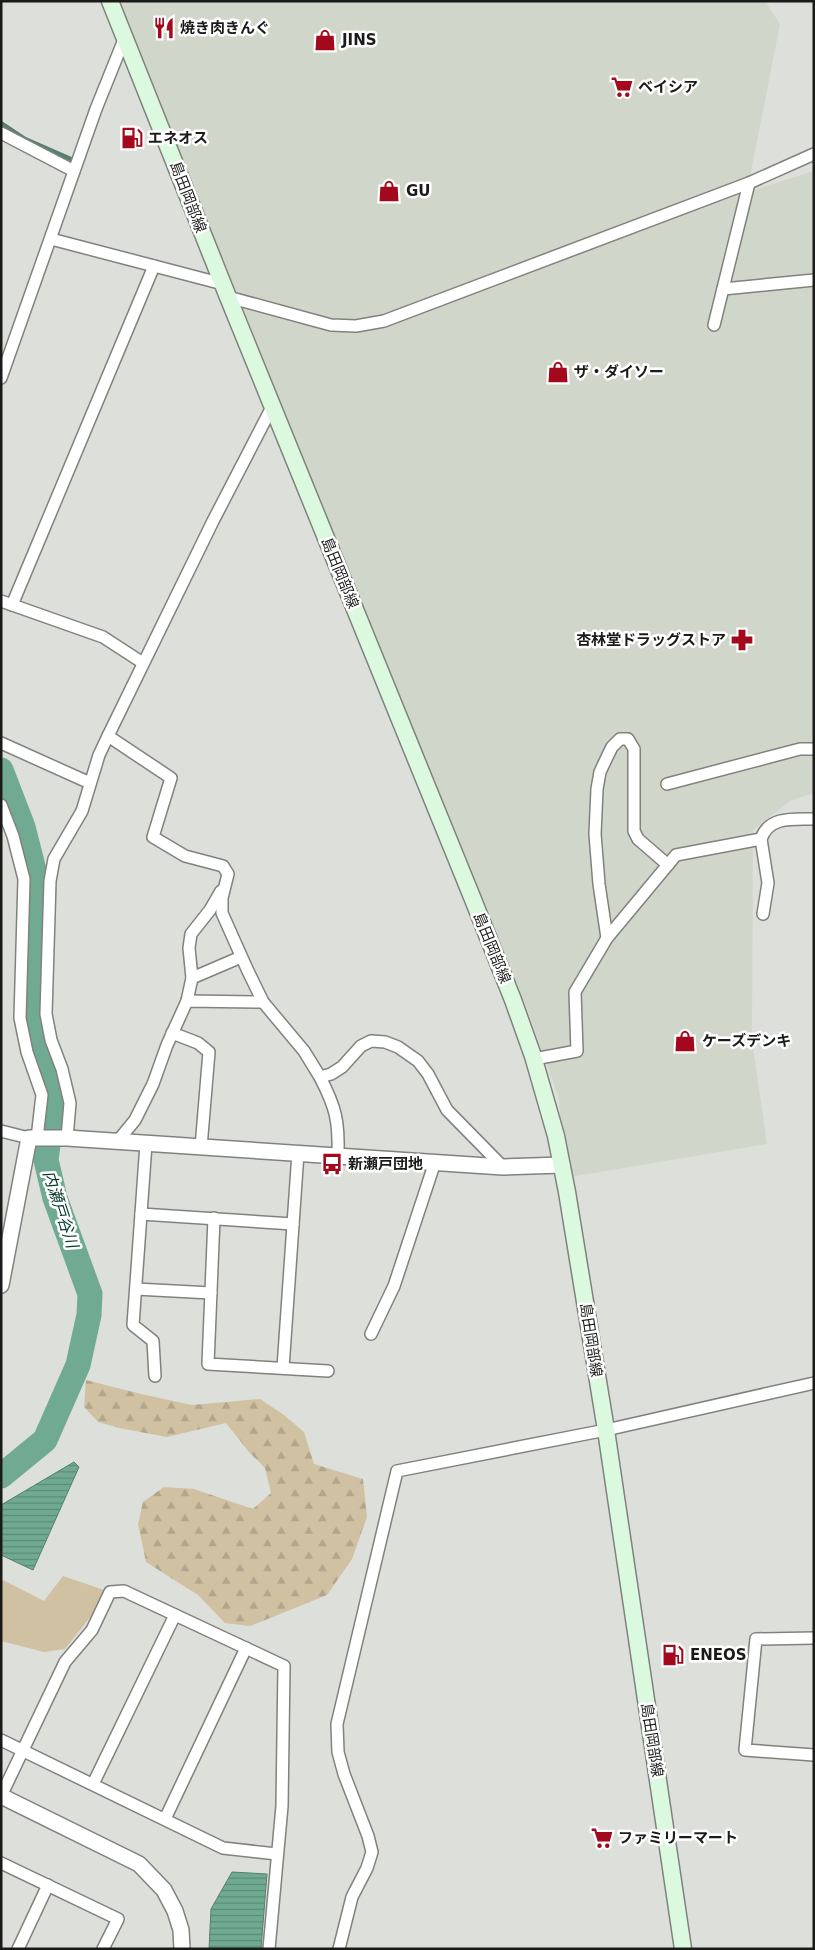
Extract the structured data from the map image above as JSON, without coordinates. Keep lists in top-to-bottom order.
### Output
{
  "streets": {
    "main road": ["島田岡部線"]
  },
  "water": ["内瀬戸谷川"],
  "places": {
    "restaurant": ["焼き肉きんぐ"],
    "shop": [
      "JINS",
      "GU",
      "ザ・ダイソー",
      "ケーズデンキ"
    ],
    "supermarket": ["ベイシア", "ファミリーマート"],
    "fuel station": ["エネオス", "ENEOS"],
    "pharmacy": ["杏林堂ドラッグストア"],
    "bus stop": ["新瀬戸団地"]
  }
}
